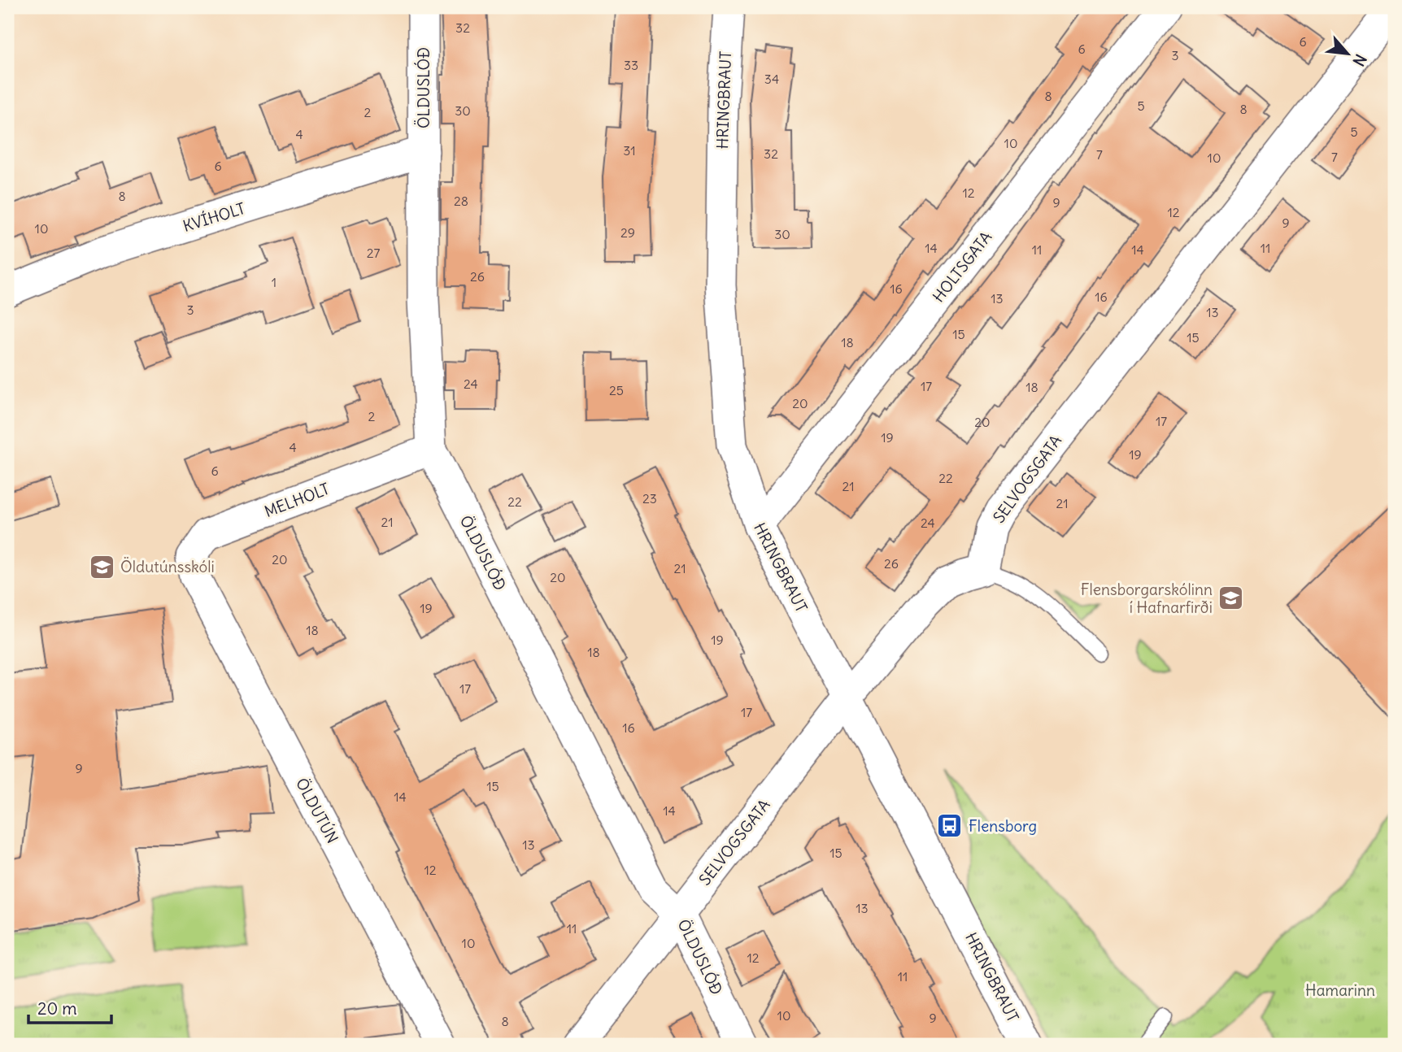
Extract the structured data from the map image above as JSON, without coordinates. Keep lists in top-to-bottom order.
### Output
{
  "streets": {
    "street": [
      "ÖLDUSLÓÐ",
      "HRINGBRAUT",
      "KVÍHOLT",
      "HOLTSGATA",
      "SELVOGSGATA",
      "MELHOLT",
      "ÖLDUTÚN"
    ]
  },
  "crossings": [
    ["ÖLDUSLÓÐ", "KVÍHOLT"],
    ["ÖLDUSLÓÐ", "SELVOGSGATA"],
    ["ÖLDUSLÓÐ", "MELHOLT"],
    ["HRINGBRAUT", "HOLTSGATA"],
    ["HRINGBRAUT", "SELVOGSGATA"],
    ["MELHOLT", "ÖLDUTÚN"]
  ],
  "parks": ["Hamarinn"],
  "places": {
    "school or university": ["Öldutúnsskóli", "Flensborgarskólinn í Hafnarfirði"],
    "bus stop": ["Flensborg"]
  },
  "house_numbers": [
    "32",
    "6",
    "6",
    "3",
    "33",
    "34",
    "8",
    "5",
    "8",
    "30",
    "2",
    "5",
    "4",
    "10",
    "31",
    "32",
    "7",
    "7",
    "10",
    "6",
    "12",
    "8",
    "28",
    "9",
    "12",
    "9",
    "10",
    "29",
    "30",
    "14",
    "11",
    "11",
    "14",
    "27",
    "26",
    "1",
    "16",
    "16",
    "13",
    "3",
    "13",
    "15",
    "15",
    "18",
    "24",
    "17",
    "18",
    "25",
    "20",
    "2",
    "17",
    "20",
    "19",
    "4",
    "19",
    "6",
    "22",
    "21",
    "23",
    "22",
    "21",
    "21",
    "24",
    "20",
    "26",
    "21",
    "20",
    "19",
    "18",
    "19",
    "18",
    "17",
    "17",
    "16",
    "9",
    "15",
    "14",
    "14",
    "13",
    "15",
    "12",
    "13",
    "11",
    "10",
    "12",
    "11",
    "10",
    "9",
    "8"
  ],
  "scale_bar": "20 m",
  "north": "bottom right"
}
